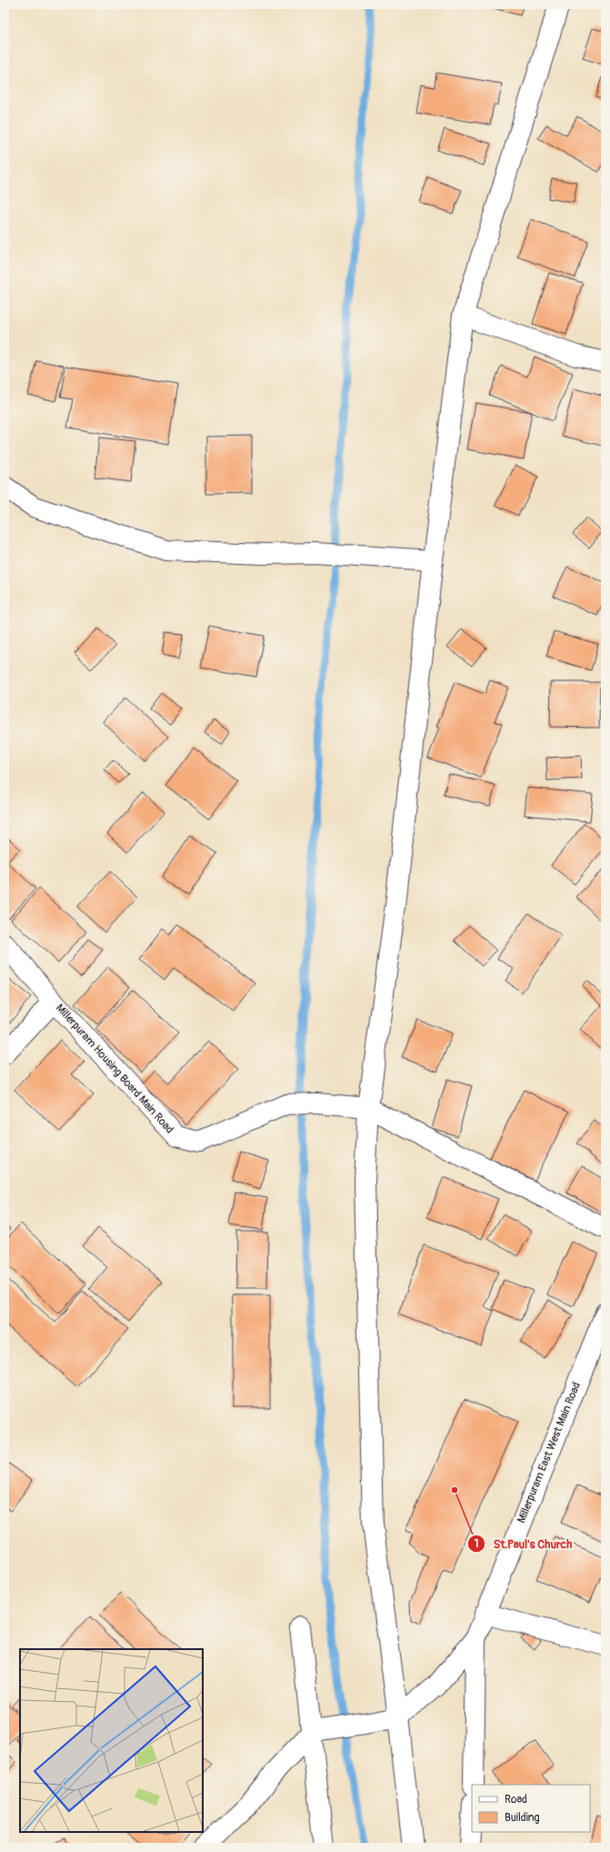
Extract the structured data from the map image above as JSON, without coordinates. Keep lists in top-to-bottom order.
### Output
{
  "streets": {
    "street": ["Millerpuram Housing Board Main Road", "Millerpuram East West Main Road"]
  },
  "places": ["St.Paul's Church"],
  "legend": ["Road", "Building"]
}
